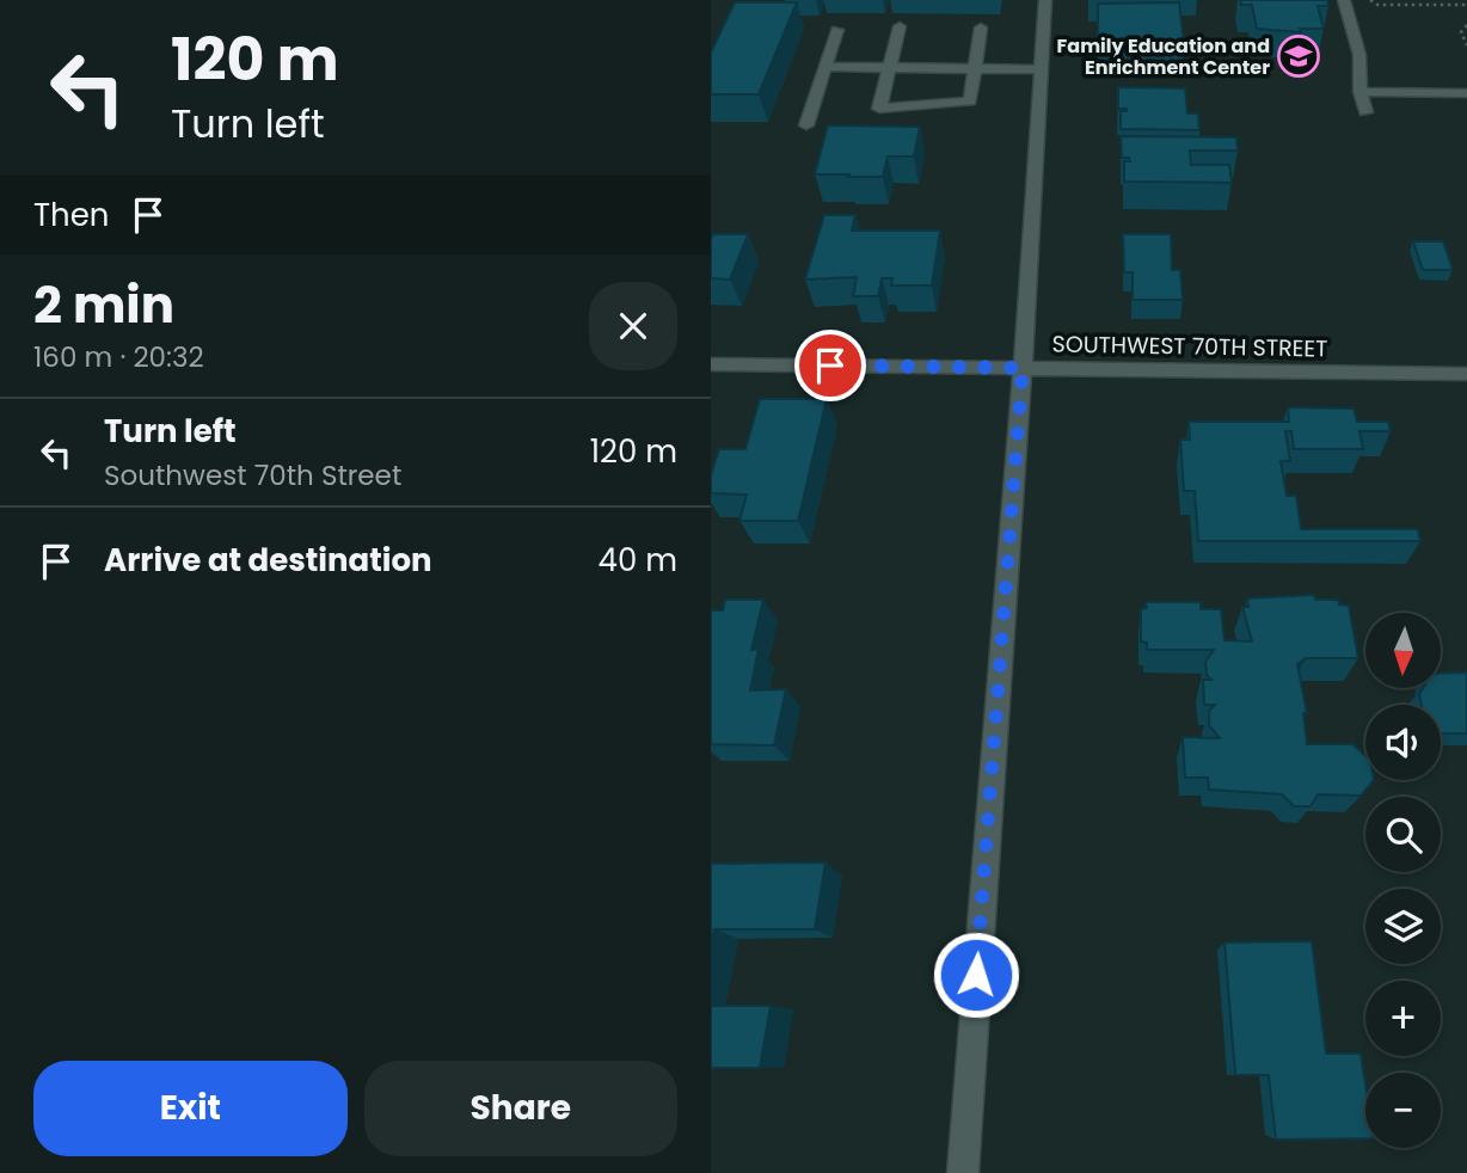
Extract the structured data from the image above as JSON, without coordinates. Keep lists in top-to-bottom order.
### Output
{
  "streets": {
    "street": ["SOUTHWEST 70TH STREET"]
  },
  "places": {
    "school or university": ["Family Education and Enrichment Center"]
  },
  "north": "bottom",
  "page": {
    "turn": ["120 m", "Turn left"],
    "then": "Then",
    "heading": ["2 min", "160 m · 20:32"],
    "list": [
      {
        "name": "Turn left",
        "note": "Southwest 70th Street",
        "value": "120 m"
      },
      {
        "name": "Arrive at destination",
        "value": "40 m"
      }
    ],
    "map_buttons": ["+", "−"],
    "buttons": ["Exit", "Share"]
  }
}
